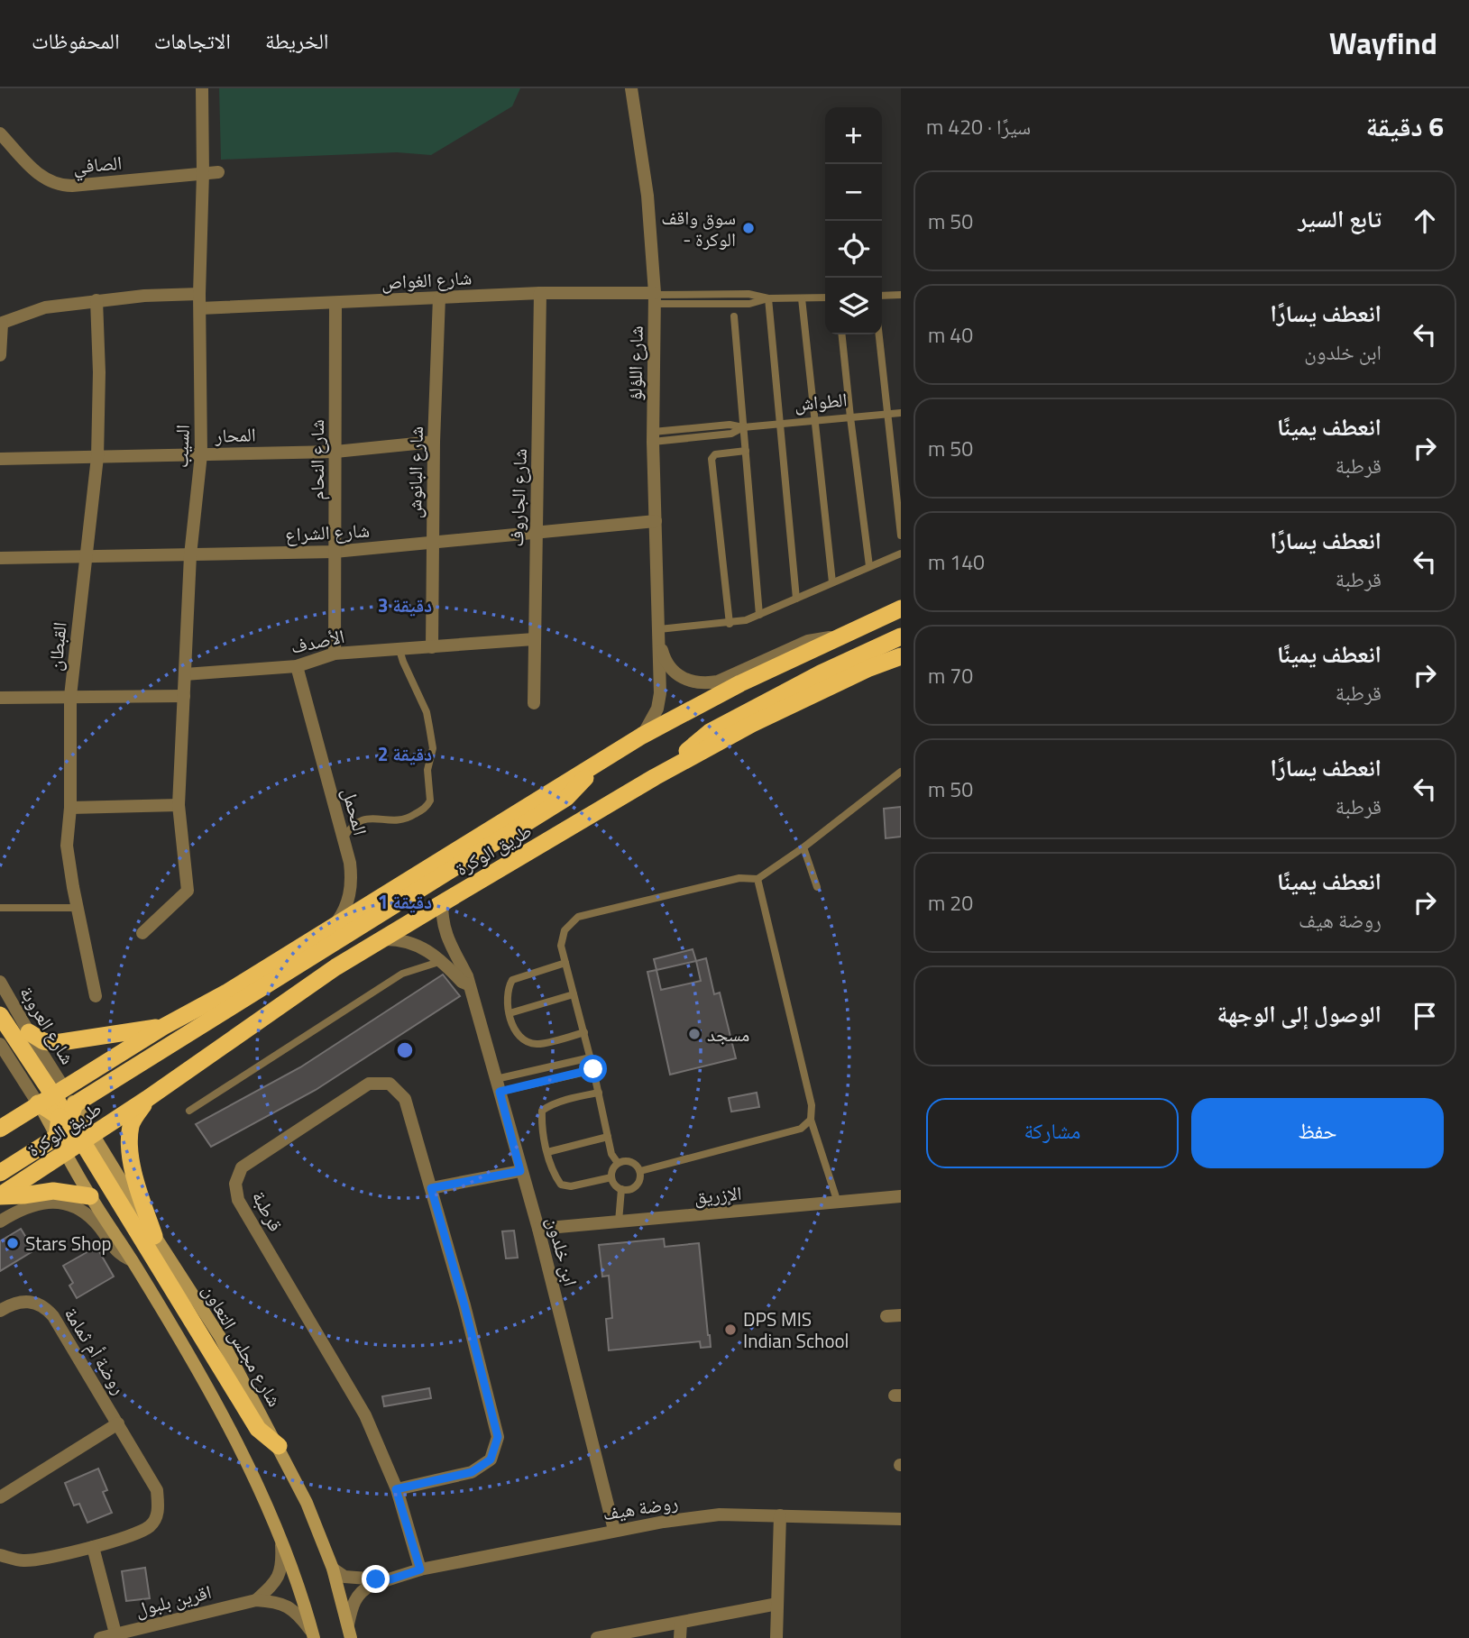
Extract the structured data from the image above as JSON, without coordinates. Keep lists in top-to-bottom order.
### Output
{
  "streets": {
    "highway": ["طريق الوكرة"],
    "main road": ["شارع مجلس التعاون"],
    "street": [
      "الصافي",
      "شارع الغواص",
      "شارع اللؤلؤ",
      "المحار",
      "السيب",
      "شارع النحام",
      "شارع البانوش",
      "شارع الجاروف",
      "شارع الشراع",
      "الأصدف",
      "القبطان",
      "المحمل",
      "شارع العروبة",
      "الإزريق",
      "قرطبة",
      "ابن خلدون",
      "روضة أم ثمامة",
      "روضة هيف",
      "اقرين بلبول"
    ],
    "lane": ["الطواش"]
  },
  "crossings": [
    ["الصافي", "السيب"],
    ["شارع الغواص", "شارع اللؤلؤ"],
    ["شارع الغواص", "السيب"],
    ["شارع الغواص", "شارع النحام"],
    ["شارع الغواص", "شارع البانوش"],
    ["شارع الغواص", "شارع الجاروف"],
    ["شارع اللؤلؤ", "الطواش"],
    ["شارع اللؤلؤ", "شارع الشراع"],
    ["شارع اللؤلؤ", "طريق الوكرة"],
    ["المحار", "السيب"],
    ["المحار", "شارع النحام"],
    ["المحار", "شارع البانوش"],
    ["المحار", "القبطان"],
    ["السيب", "شارع الشراع"],
    ["السيب", "الأصدف"],
    ["شارع النحام", "شارع الشراع"],
    ["شارع النحام", "الأصدف"],
    ["شارع البانوش", "شارع الشراع"],
    ["شارع البانوش", "الأصدف"],
    ["شارع الجاروف", "شارع الشراع"],
    ["شارع الجاروف", "الأصدف"],
    ["شارع الشراع", "القبطان"],
    ["الأصدف", "المحمل"],
    ["المحمل", "طريق الوكرة"],
    ["طريق الوكرة", "شارع العروبة"],
    ["طريق الوكرة", "ابن خلدون"],
    ["طريق الوكرة", "شارع مجلس التعاون"],
    ["الإزريق", "ابن خلدون"],
    ["قرطبة", "روضة هيف"],
    ["ابن خلدون", "روضة هيف"],
    ["شارع مجلس التعاون", "روضة هيف"]
  ],
  "places": [
    "سوق واقف - الوكرة",
    "مسجد",
    "Stars Shop",
    "DPS MIS Indian School"
  ],
  "page": {
    "header": "Wayfind",
    "nav": ["الخريطة", "الاتجاهات", "المحفوظات"],
    "heading": ["6 دقيقة", "سيرًا · 420 m"],
    "map_buttons": ["+", "−"],
    "list": [
      ["تابع السير", "50 m"],
      ["انعطف يسارًا", "ابن خلدون", "40 m"],
      ["انعطف يمينًا", "قرطبة", "50 m"],
      ["انعطف يسارًا", "قرطبة", "140 m"],
      ["انعطف يمينًا", "قرطبة", "70 m"],
      ["انعطف يسارًا", "قرطبة", "50 m"],
      ["انعطف يمينًا", "روضة هيف", "20 m"],
      "الوصول إلى الوجهة"
    ],
    "buttons": ["حفظ", "مشاركة"]
  },
  "rings": ["3 دقيقة", "2 دقيقة", "1 دقيقة"]
}
